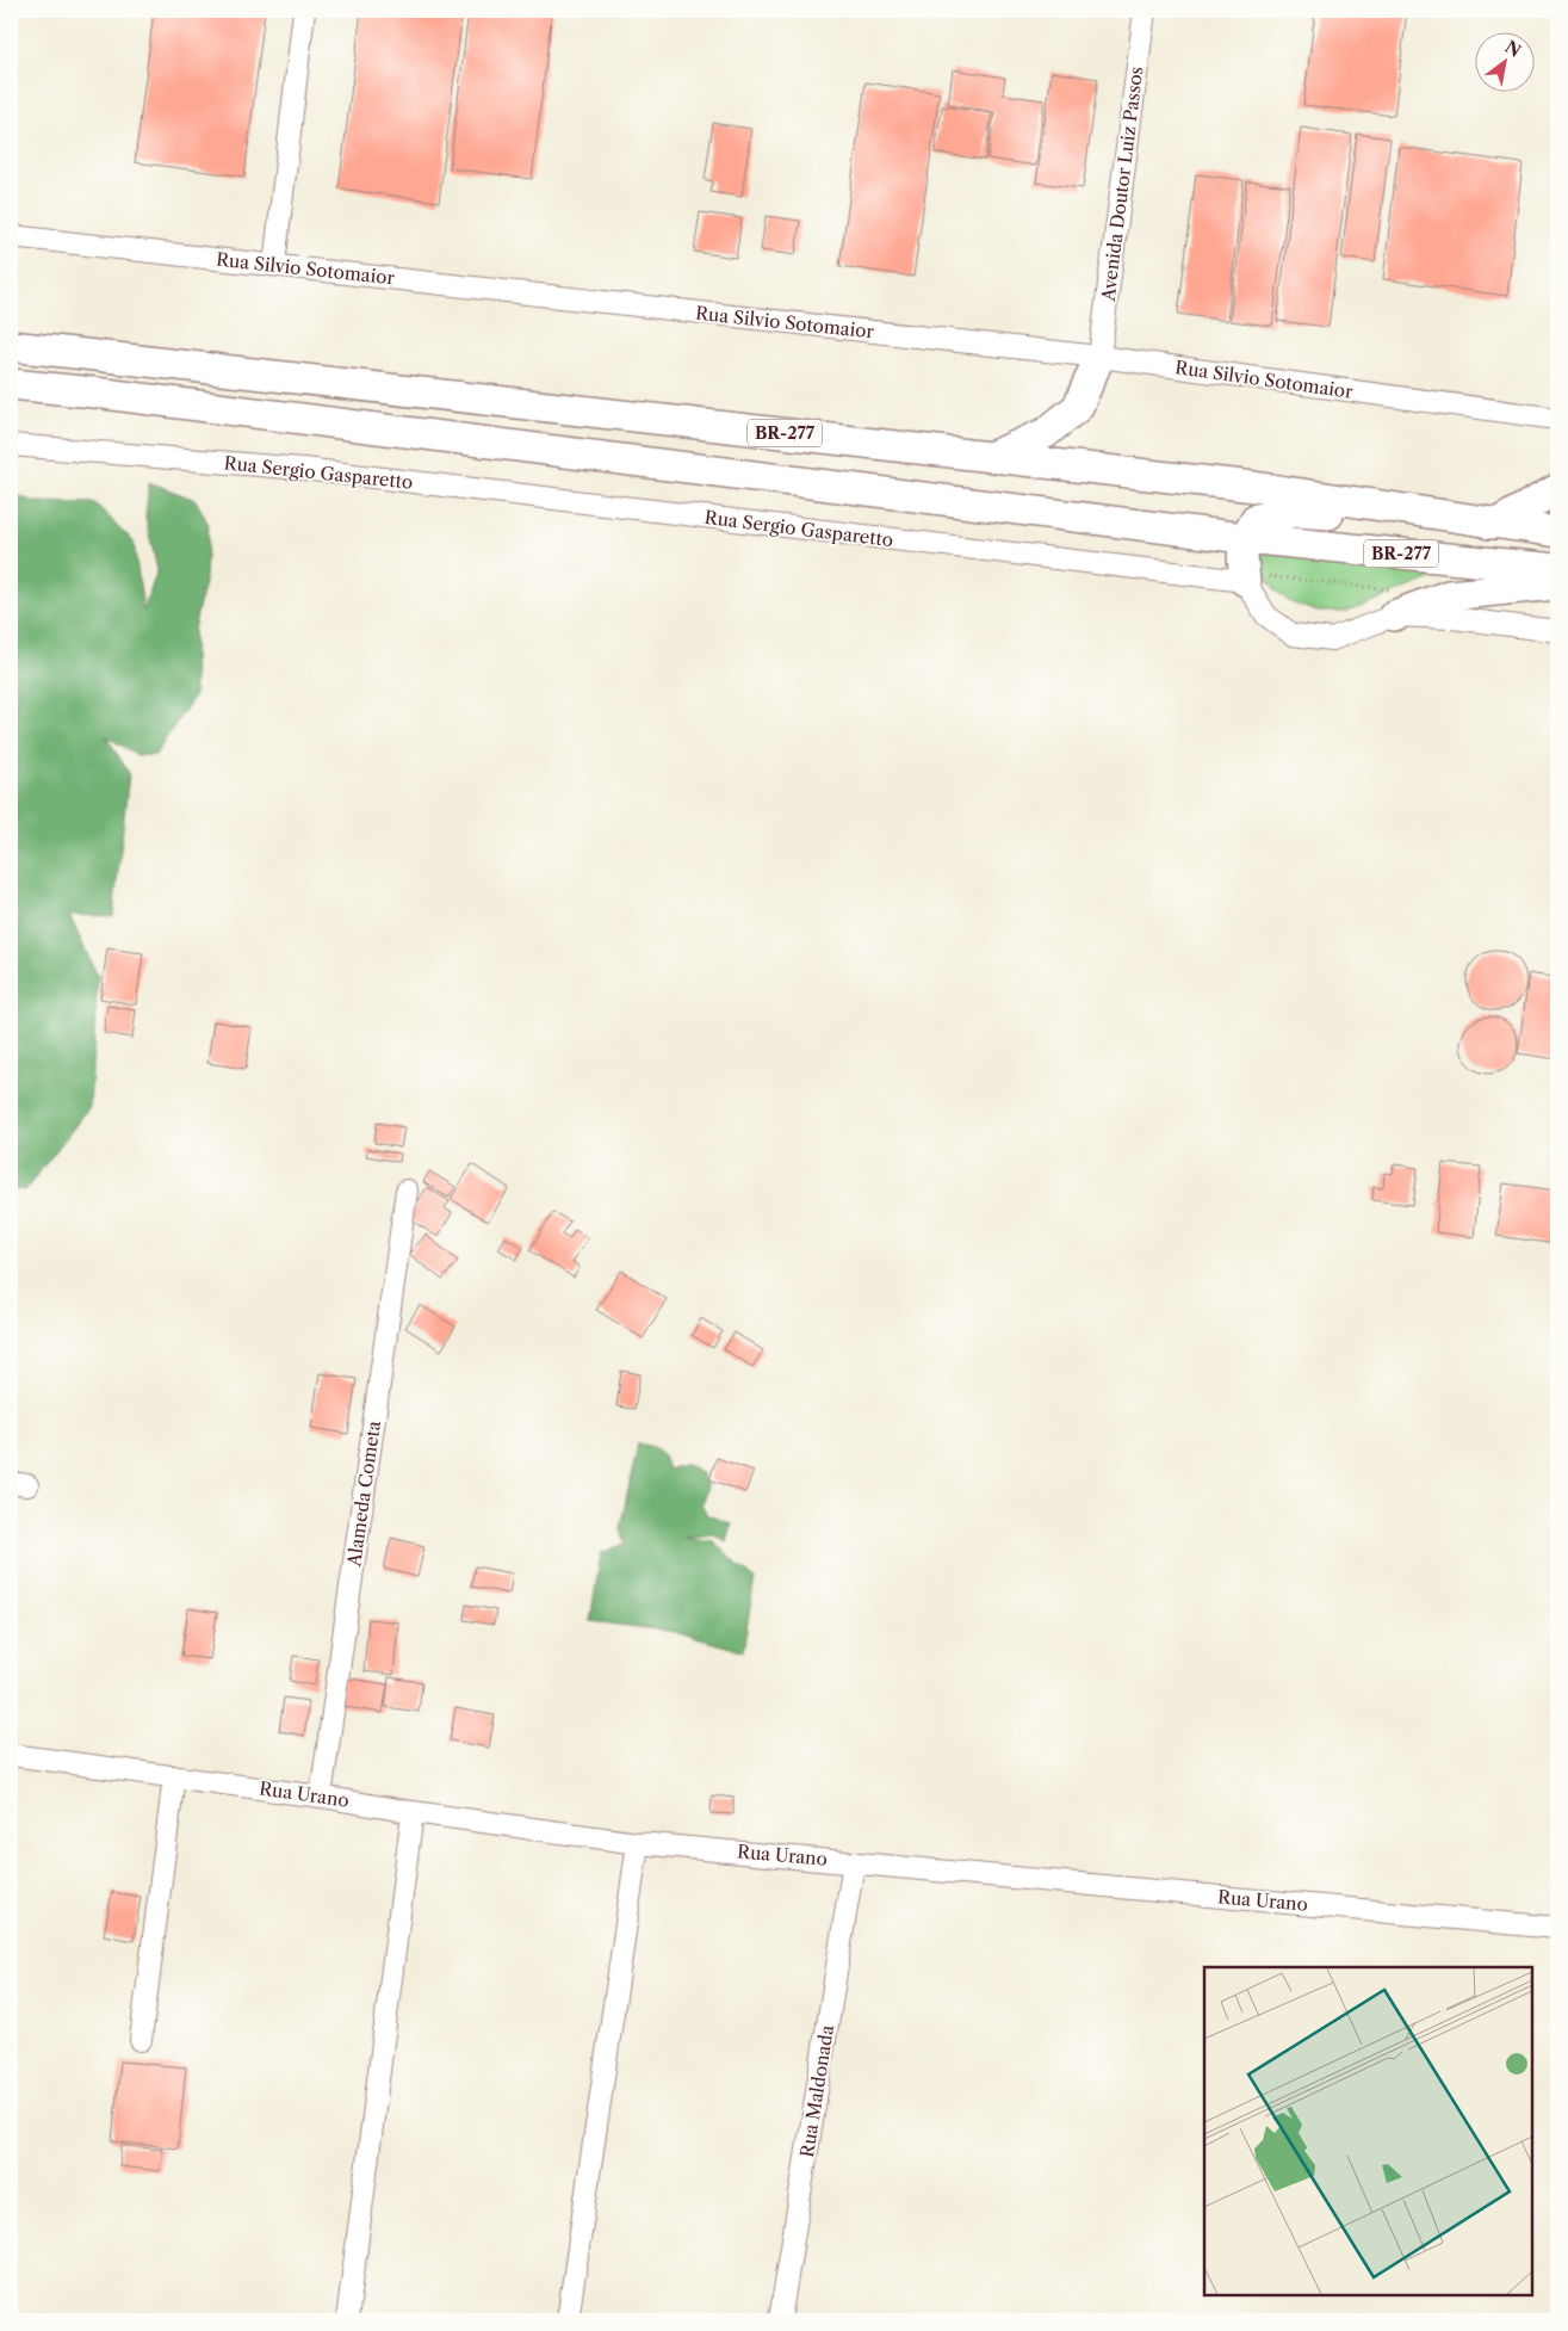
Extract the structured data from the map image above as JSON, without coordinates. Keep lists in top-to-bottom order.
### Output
{
  "streets": {
    "highway": ["BR-277"],
    "street": [
      "Avenida Doutor Luiz Passos",
      "Rua Silvio Sotomaior",
      "Rua Sergio Gasparetto",
      "Alameda Cometa",
      "Rua Urano",
      "Rua Maldonada"
    ]
  },
  "crossings": [
    ["Avenida Doutor Luiz Passos", "Rua Silvio Sotomaior"],
    ["Alameda Cometa", "Rua Urano"],
    ["Rua Urano", "Rua Maldonada"]
  ],
  "north": "top right"
}
